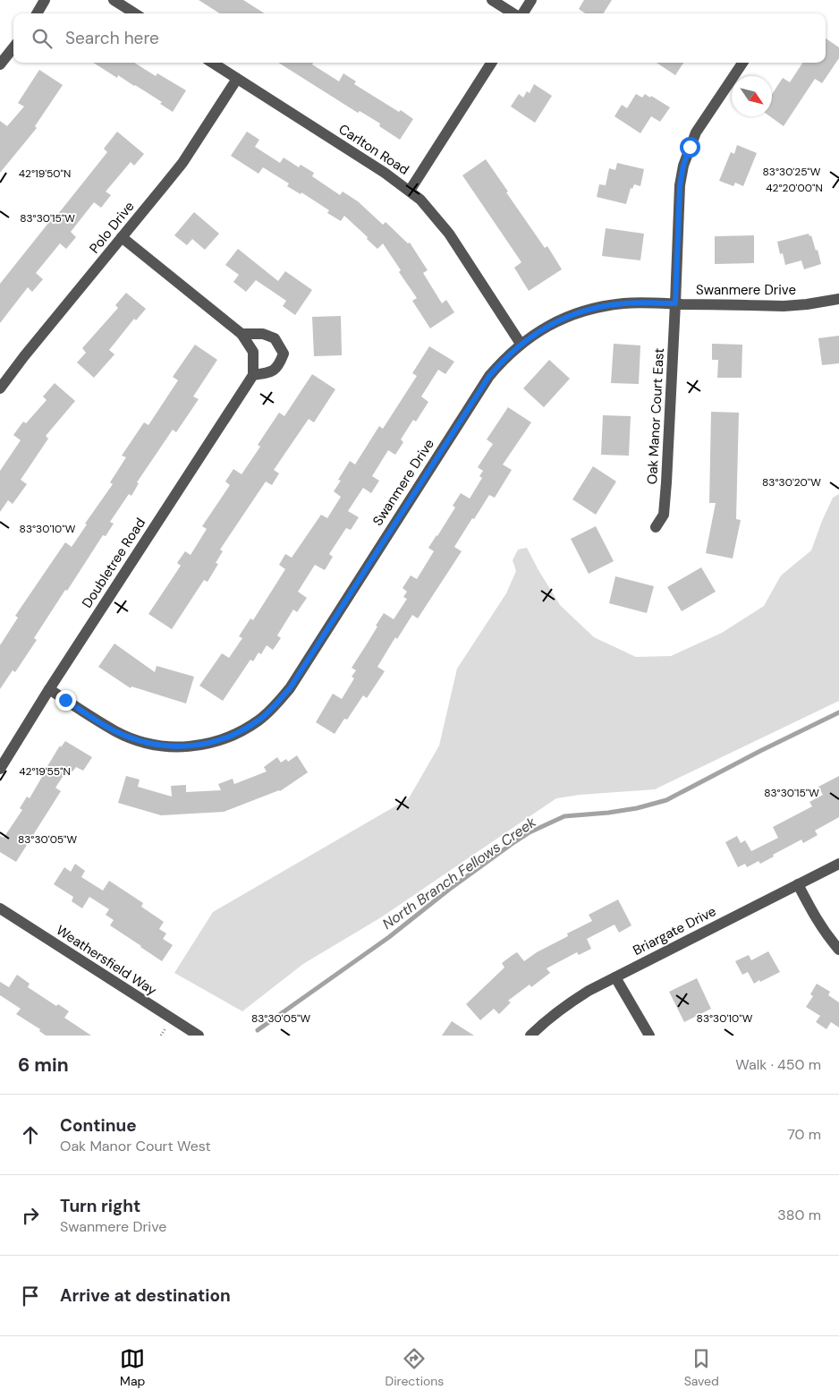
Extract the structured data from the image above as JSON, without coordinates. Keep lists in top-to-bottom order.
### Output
{
  "streets": {
    "street": [
      "Carlton Road",
      "Polo Drive",
      "Swanmere Drive",
      "Oak Manor Court East",
      "Doubletree Road",
      "Briargate Drive",
      "Weathersfield Way"
    ]
  },
  "crossings": [
    ["Carlton Road", "Polo Drive"],
    ["Carlton Road", "Swanmere Drive"],
    ["Swanmere Drive", "Oak Manor Court East"],
    ["Swanmere Drive", "Doubletree Road"]
  ],
  "water": ["North Branch Fellows Creek"],
  "north": "bottom right",
  "page": {
    "search": "Search here",
    "heading": ["6 min", "Walk · 450 m"],
    "list": [
      ["Continue", "Oak Manor Court West", "70 m"],
      ["Turn right", "Swanmere Drive", "380 m"],
      "Arrive at destination"
    ],
    "nav": ["Map", "Directions", "Saved"]
  },
  "coordinates": [
    "83°30'25\"W",
    "42°19'50\"N",
    "42°20'00\"N",
    "83°30'15\"W",
    "83°30'20\"W",
    "83°30'10\"W",
    "42°19'55\"N",
    "83°30'05\"W"
  ]
}
